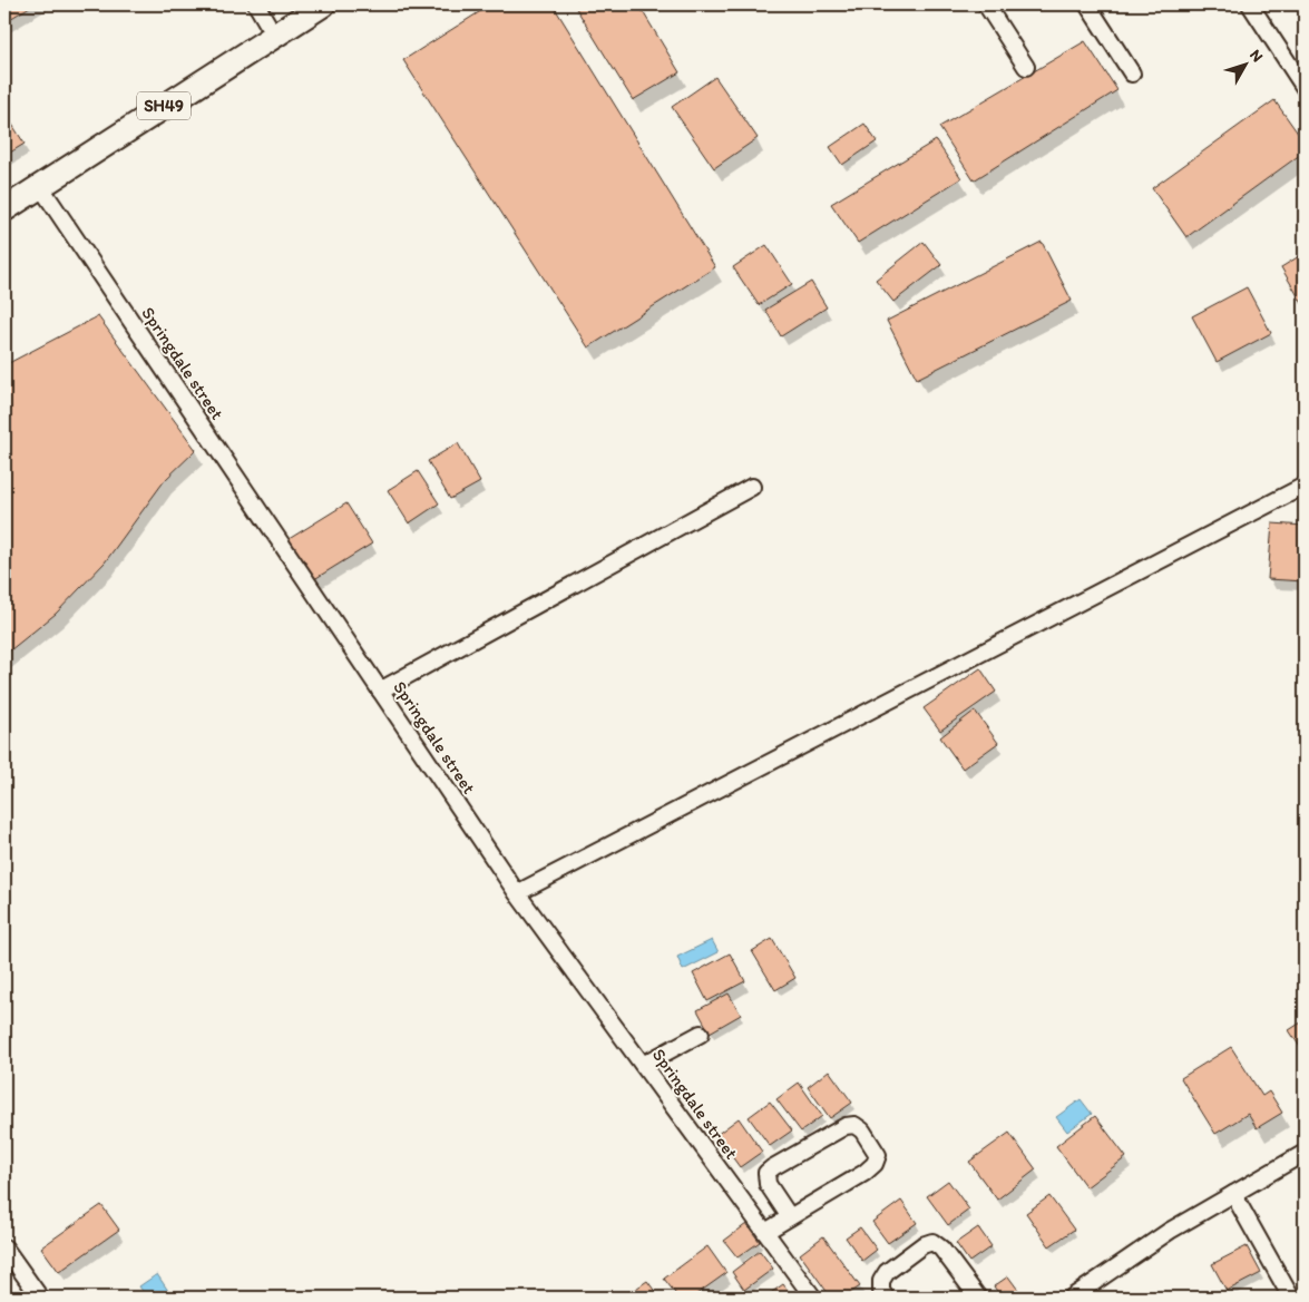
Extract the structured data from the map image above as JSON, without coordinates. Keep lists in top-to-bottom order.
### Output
{
  "streets": {
    "main road": ["SH49"],
    "street": ["Springdale street"]
  },
  "crossings": [
    ["SH49", "Springdale street"]
  ],
  "north": "top right"
}
